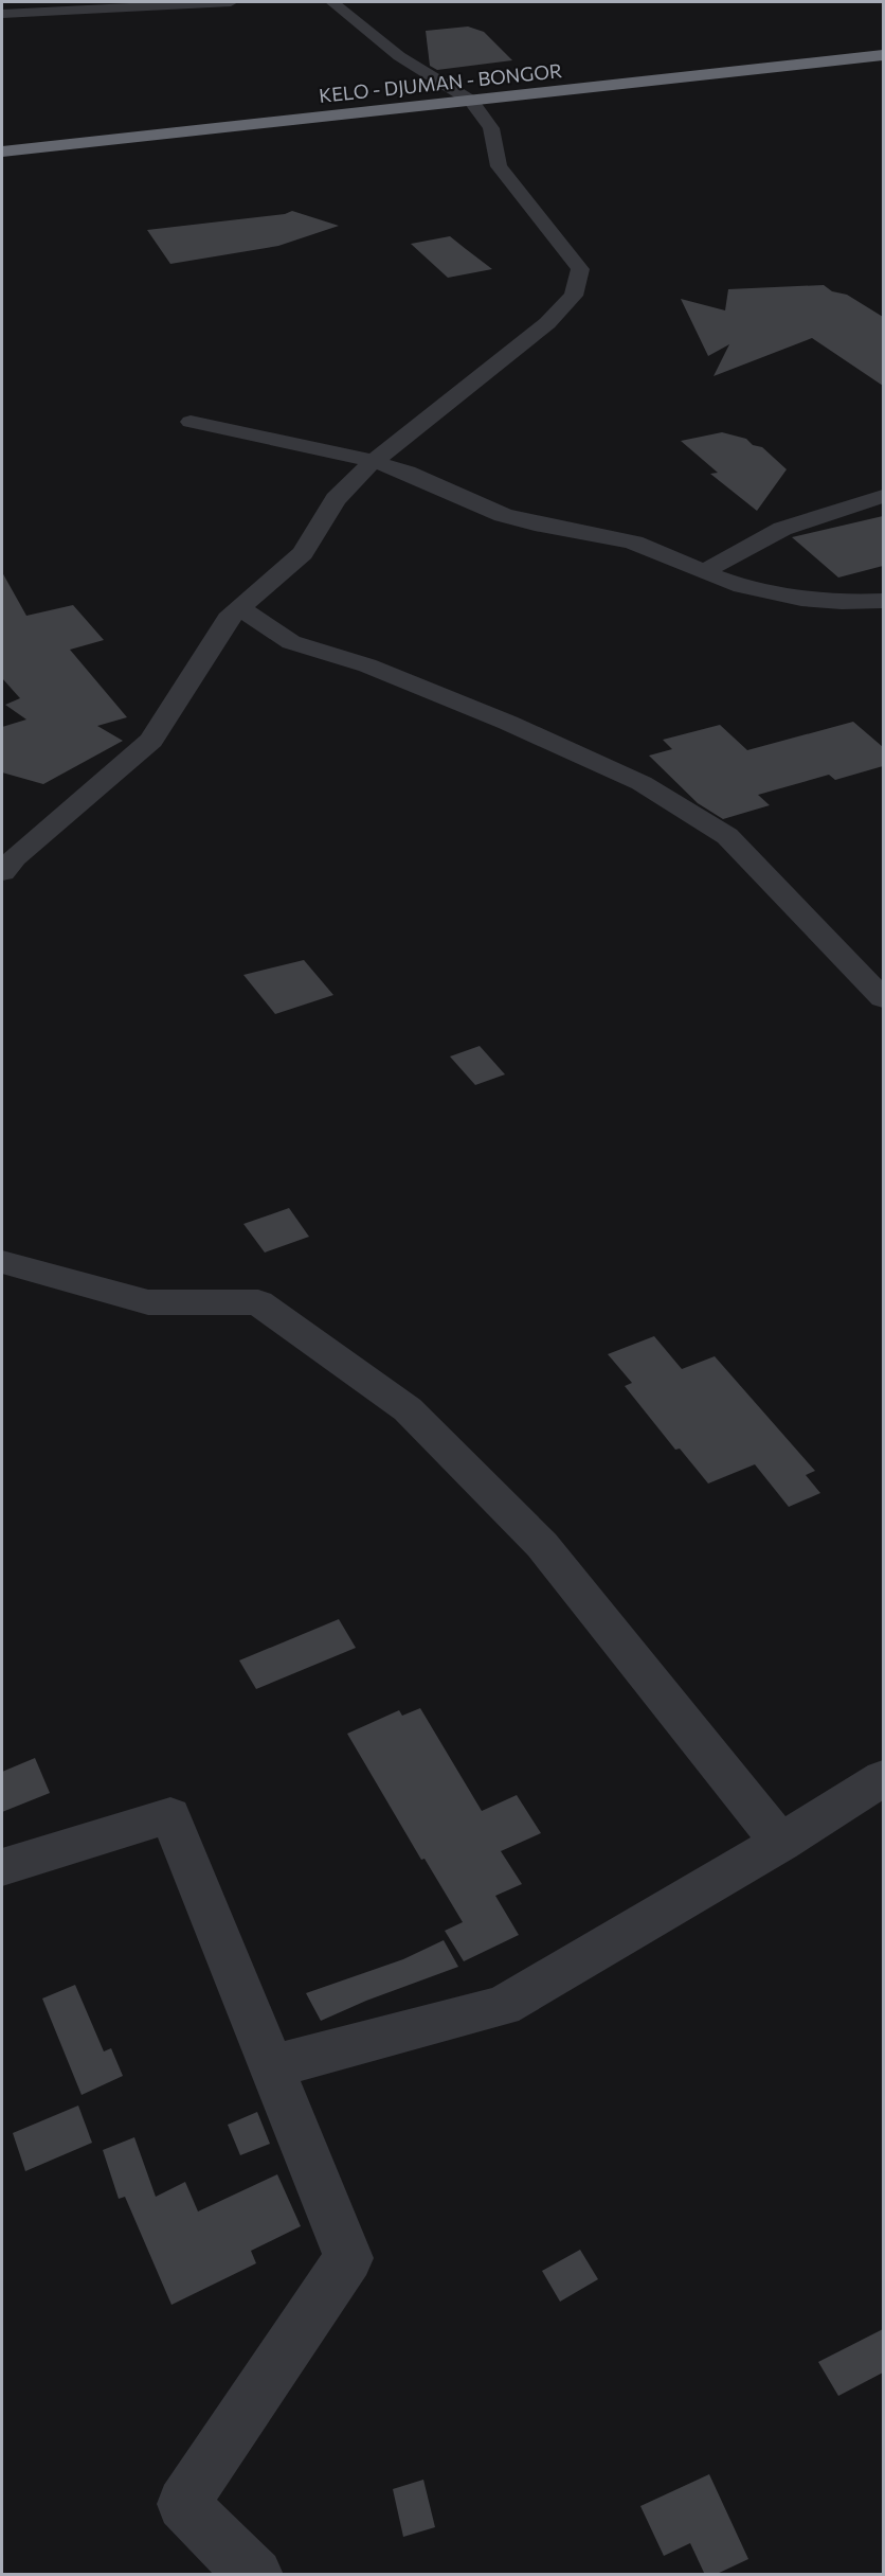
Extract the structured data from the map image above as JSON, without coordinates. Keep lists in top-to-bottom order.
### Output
{
  "streets": {
    "highway": ["KELO - DJUMAN - BONGOR"]
  }
}
